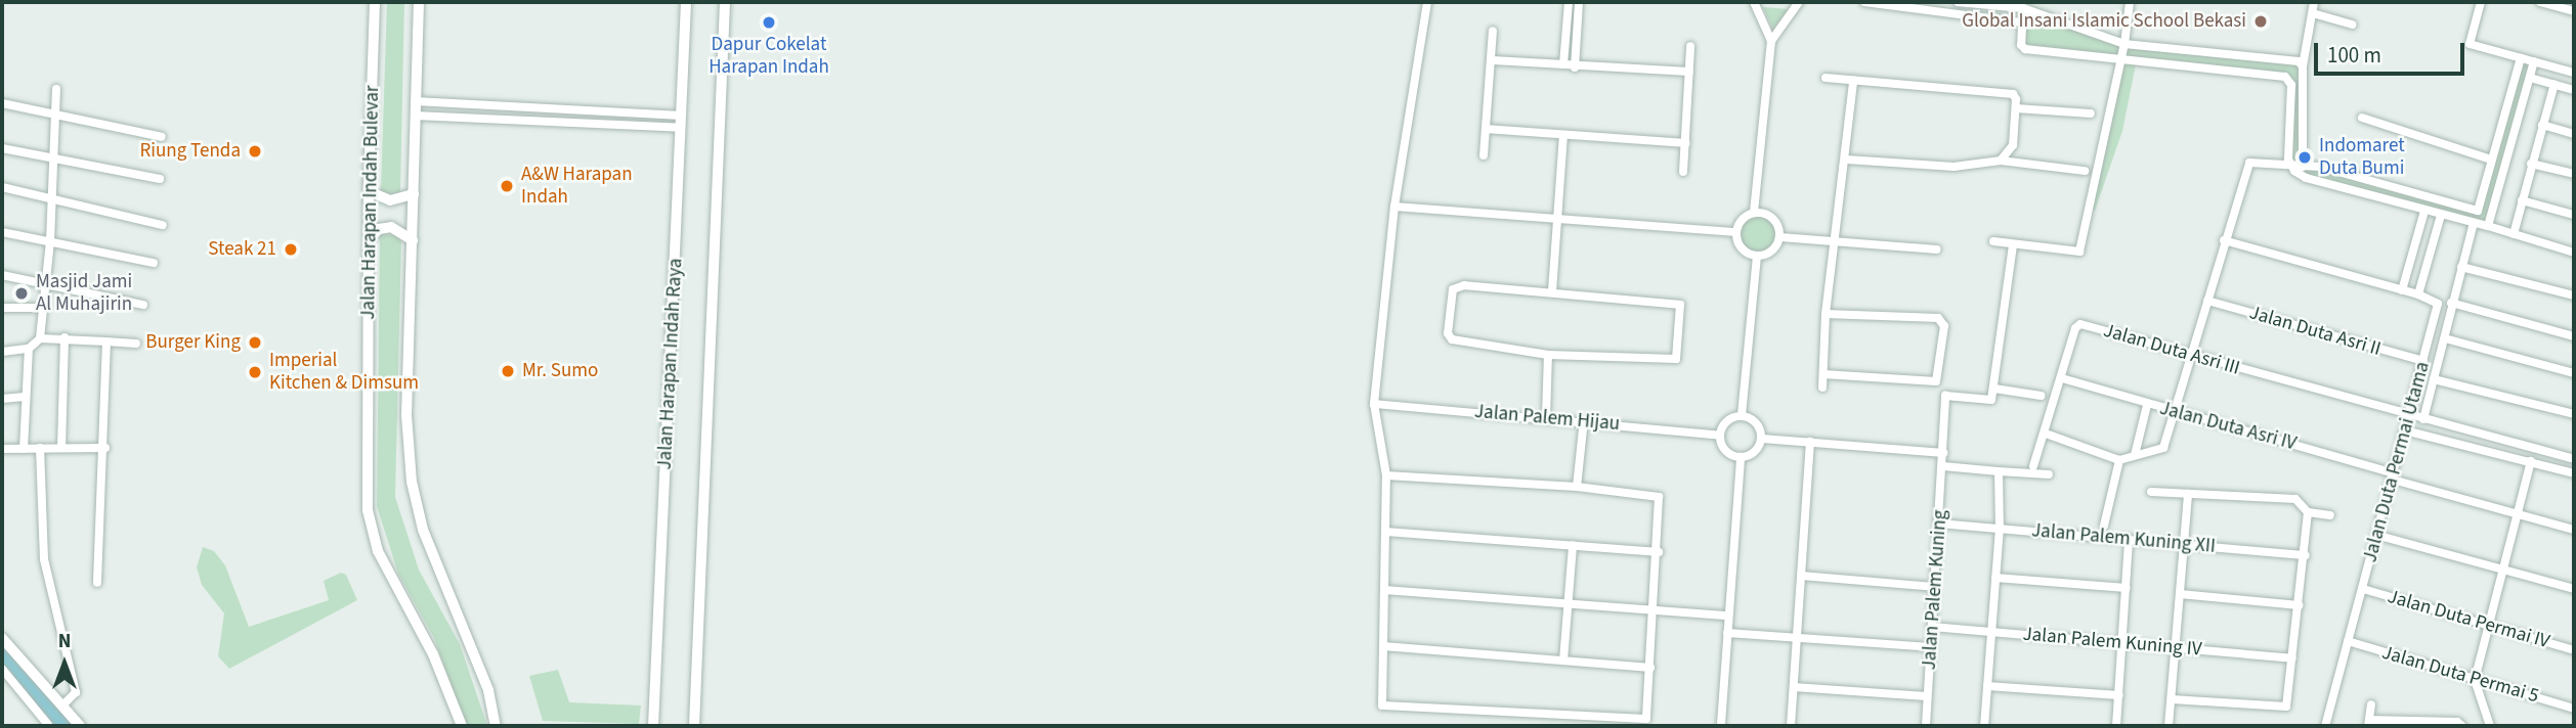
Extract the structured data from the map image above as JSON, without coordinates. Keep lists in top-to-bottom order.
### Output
{
  "streets": {
    "street": [
      "Jalan Harapan Indah Bulevar",
      "Jalan Duta Asri II",
      "Jalan Duta Asri III",
      "Jalan Harapan Indah Raya",
      "Jalan Palem Hijau",
      "Jalan Duta Asri IV",
      "Jalan Duta Permai Utama",
      "Jalan Palem Kuning XII",
      "Jalan Palem Kuning",
      "Jalan Duta Permai IV",
      "Jalan Palem Kuning IV",
      "Jalan Duta Permai 5"
    ]
  },
  "crossings": [
    ["Jalan Duta Asri II", "Jalan Duta Permai Utama"],
    ["Jalan Duta Asri III", "Jalan Duta Asri IV"],
    ["Jalan Duta Asri III", "Jalan Duta Permai Utama"],
    ["Jalan Duta Asri IV", "Jalan Duta Permai Utama"],
    ["Jalan Duta Permai Utama", "Jalan Duta Permai IV"],
    ["Jalan Duta Permai Utama", "Jalan Duta Permai 5"],
    ["Jalan Palem Kuning XII", "Jalan Palem Kuning"],
    ["Jalan Palem Kuning", "Jalan Palem Kuning IV"]
  ],
  "places": [
    "Global Insani Islamic School Bekasi",
    "Dapur Cokelat Harapan Indah",
    "Riung Tenda",
    "Indomaret Duta Bumi",
    "A&W Harapan Indah",
    "Steak 21",
    "Masjid Jami Al Muhajirin",
    "Burger King",
    "Mr. Sumo",
    "Imperial Kitchen & Dimsum"
  ],
  "scale_bar": "100 m",
  "north": "top"
}
